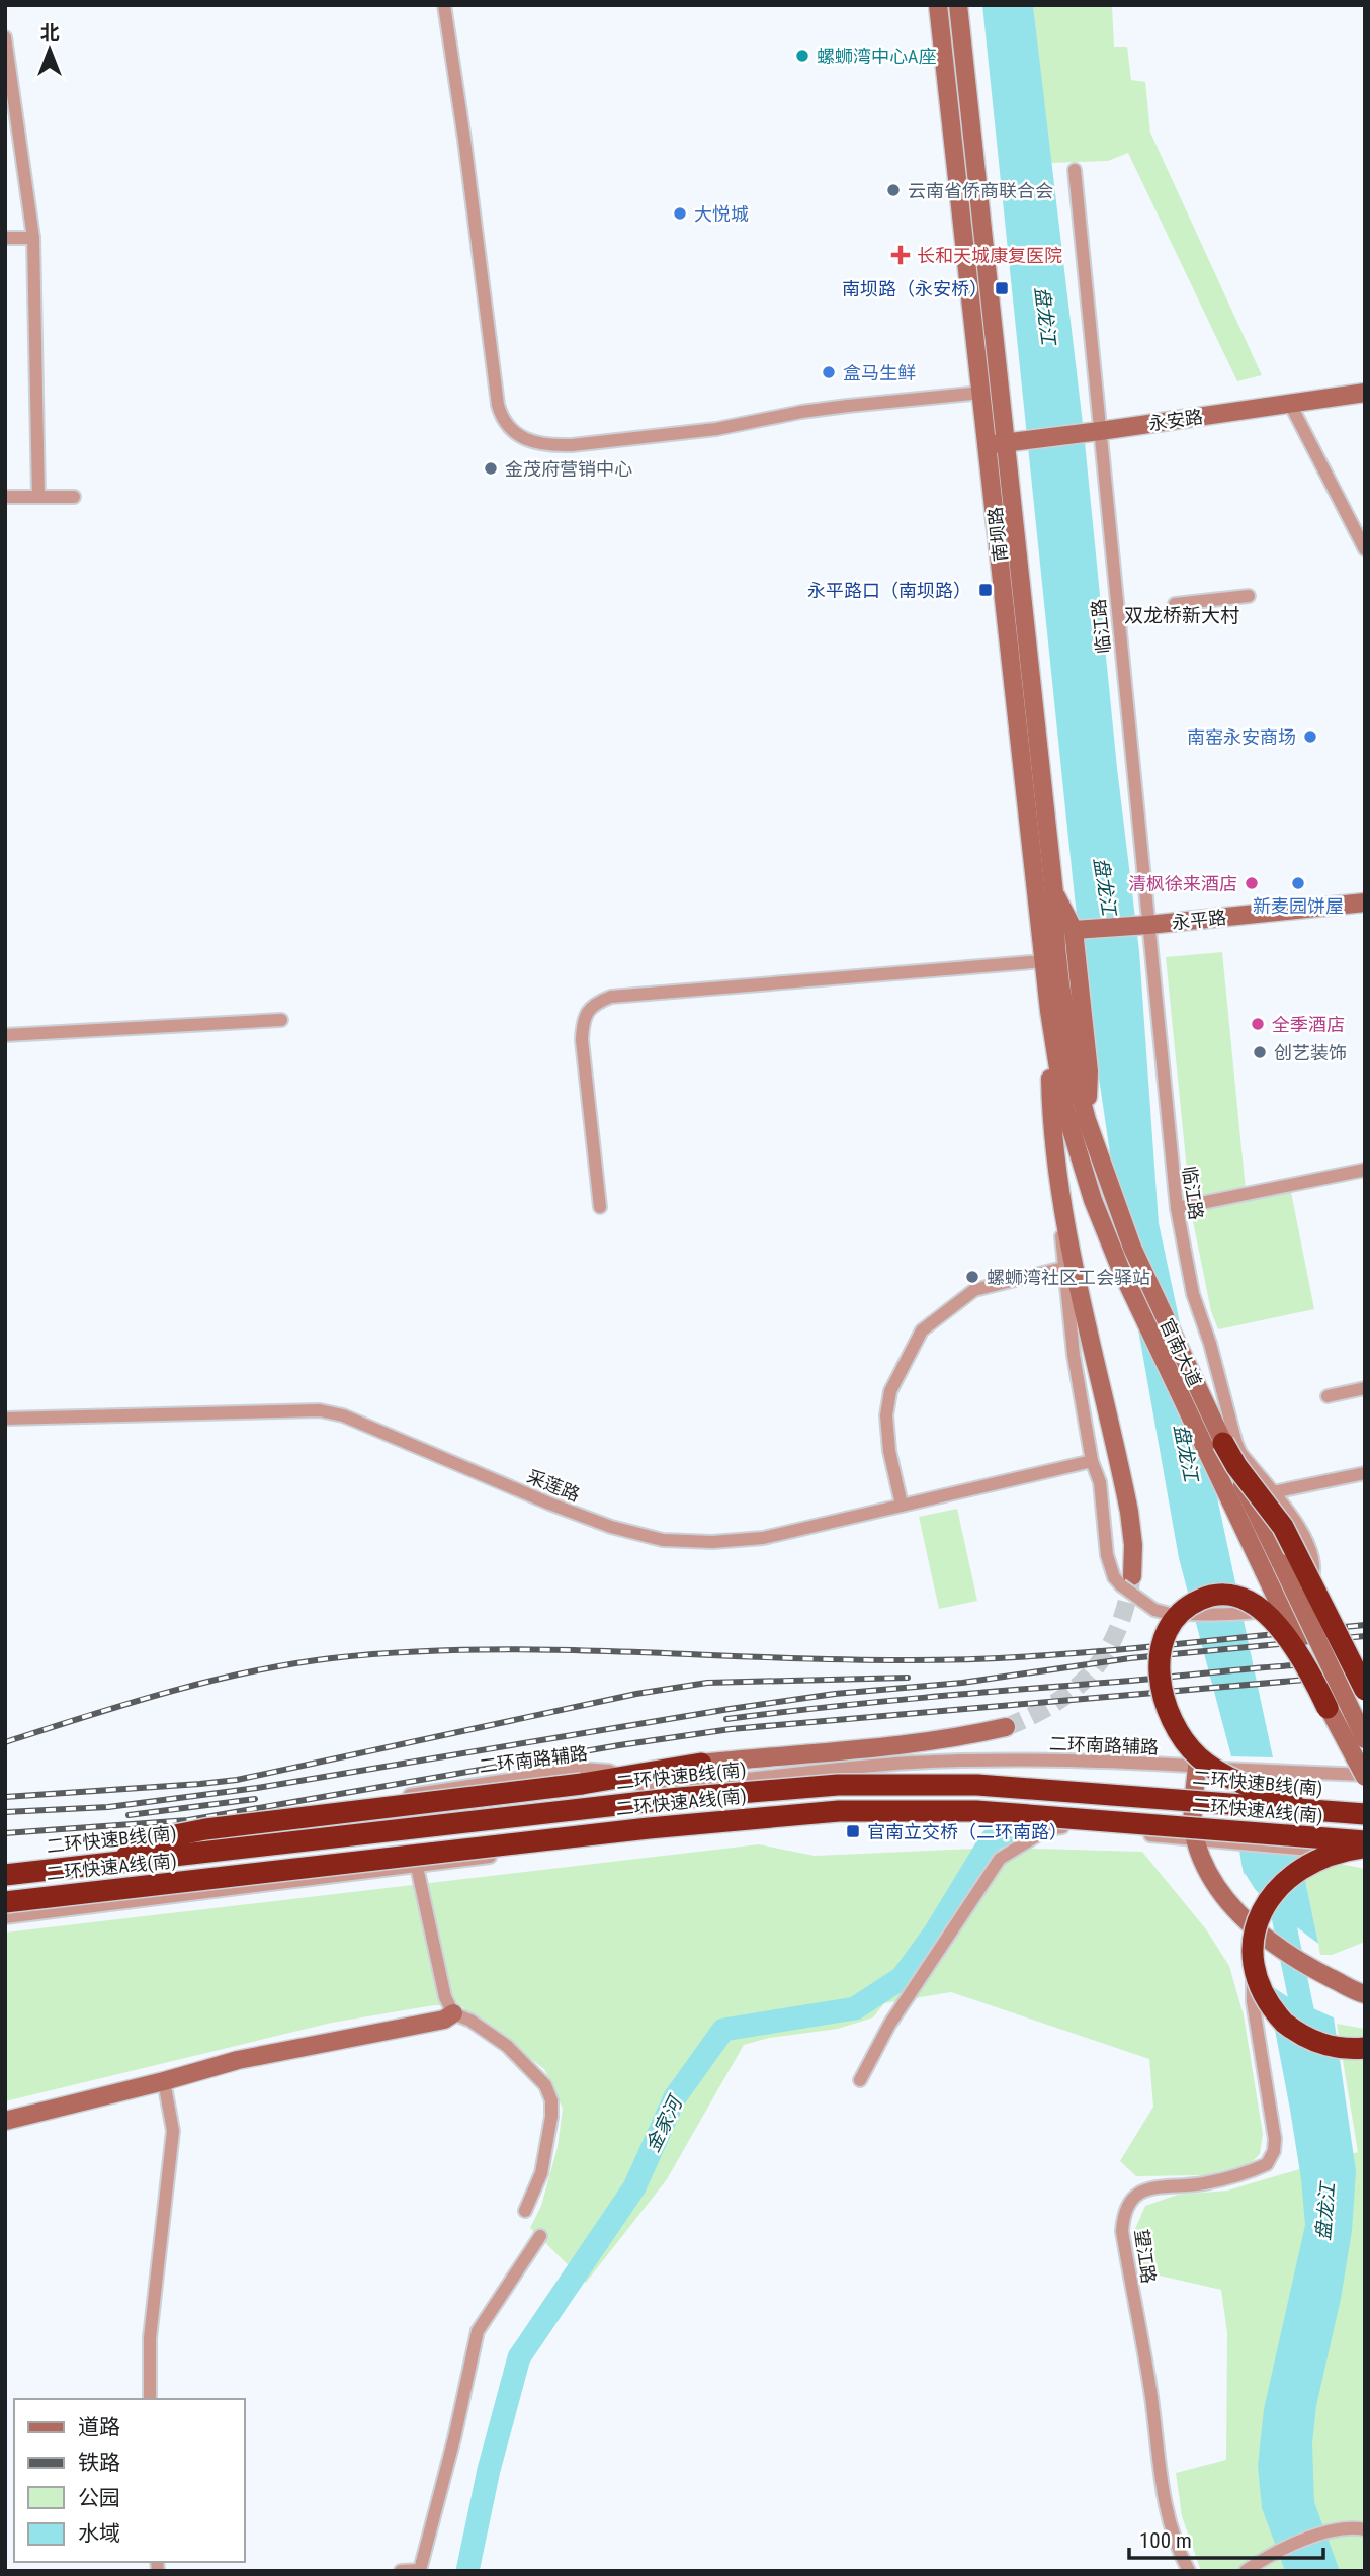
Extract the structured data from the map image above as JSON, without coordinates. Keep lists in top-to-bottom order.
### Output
{
  "streets": {
    "highway": ["二环快速B线(南)", "二环快速A线(南)"],
    "main road": [
      "永安路",
      "南坝路",
      "永平路",
      "官南大道"
    ],
    "street": [
      "临江路",
      "采莲路",
      "二环南路辅路",
      "望江路"
    ]
  },
  "crossings": [
    ["永安路", "南坝路"],
    ["永安路", "临江路"],
    ["南坝路", "官南大道"],
    ["临江路", "永平路"],
    ["官南大道", "二环南路辅路"]
  ],
  "districts": ["双龙桥新大村"],
  "water": ["盘龙江", "金家河"],
  "places": {
    "other": [
      "螺蛳湾中心A座",
      "云南省侨商联合会",
      "大悦城",
      "盒马生鲜",
      "金茂府营销中心",
      "南窑永安商场",
      "清枫徐来酒店",
      "新麦园饼屋",
      "全季酒店",
      "创艺装饰",
      "螺蛳湾社区工会驿站"
    ],
    "health": ["长和天城康复医院"],
    "transit": ["南坝路（永安桥）", "永平路口（南坝路）", "官南立交桥（二环南路）"]
  },
  "legend": [
    "道路",
    "铁路",
    "公园",
    "水域"
  ],
  "scale_bar": "100 m",
  "north": "top"
}
